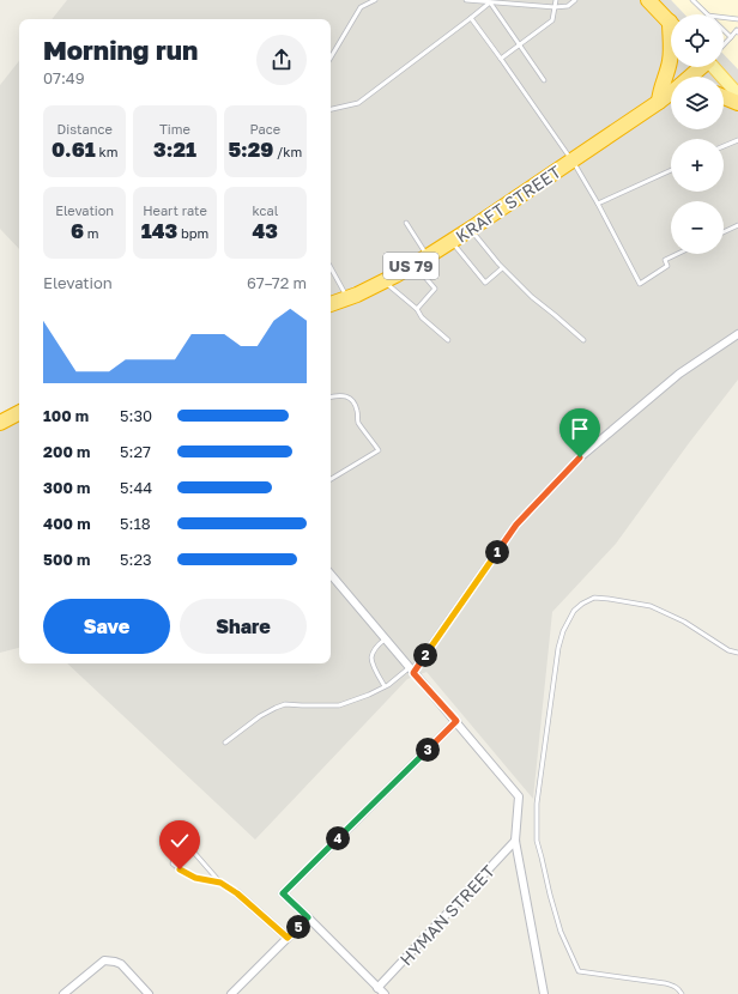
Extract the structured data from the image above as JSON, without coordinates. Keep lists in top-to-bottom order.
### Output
{
  "streets": {
    "highway": ["KRAFT STREET", "US 79"],
    "street": ["HYMAN STREET"]
  },
  "page": {
    "map_buttons": ["+", "−"],
    "heading": ["Morning run", "07:49"],
    "stats": [
      ["Distance", "0.61 km"],
      ["Time", "3:21"],
      ["Pace", "5:29 /km"],
      ["Elevation", "6 m"],
      ["Heart rate", "143 bpm"],
      ["kcal", "43"]
    ],
    "chart": ["Elevation", "67–72 m"],
    "list": [
      {
        "name": "100 m",
        "note": "5:30"
      },
      {
        "name": "200 m",
        "note": "5:27"
      },
      {
        "name": "300 m",
        "note": "5:44"
      },
      {
        "name": "400 m",
        "note": "5:18"
      },
      {
        "name": "500 m",
        "note": "5:23"
      }
    ],
    "pins": [
      "1",
      "2",
      "3",
      "4",
      "5"
    ],
    "buttons": ["Save", "Share"]
  }
}
